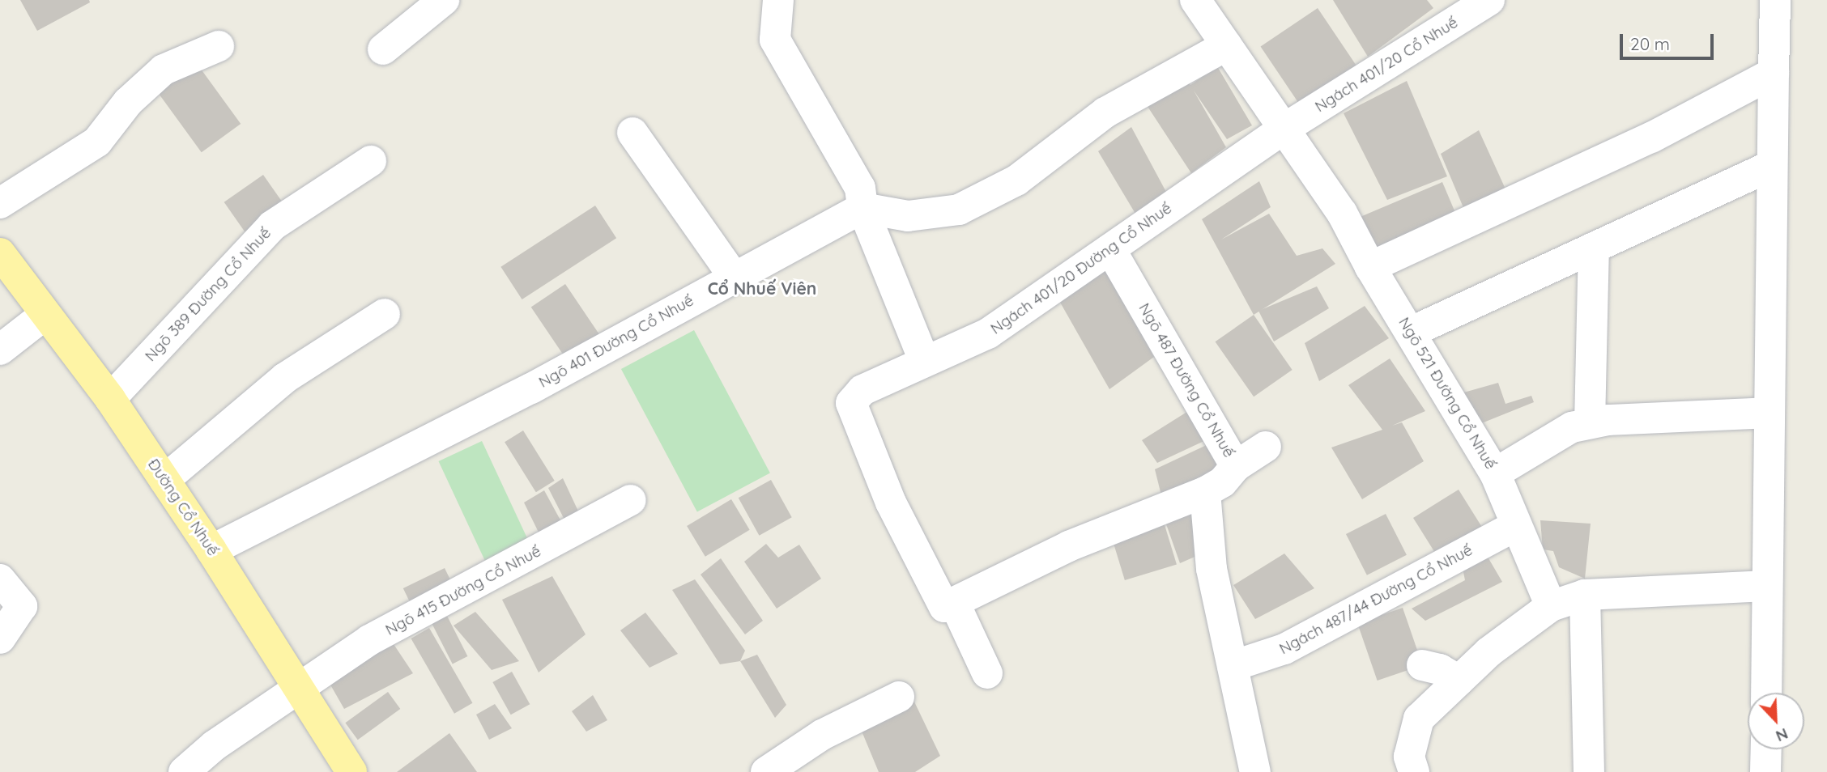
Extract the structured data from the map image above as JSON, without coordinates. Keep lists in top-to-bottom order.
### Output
{
  "streets": {
    "main road": ["Đường Cổ Nhuế"],
    "street": [
      "Ngách 401/20 Cổ Nhuế",
      "Ngách 401/20 Đường Cổ Nhuế",
      "Ngõ 389 Đường Cổ Nhuế",
      "Ngõ 401 Đường Cổ Nhuế",
      "Ngõ 487 Đường Cổ Nhuế",
      "Ngõ 521 Đường Cổ Nhuế",
      "Ngõ 415 Đường Cổ Nhuế",
      "Ngách 487/44 Đường Cổ Nhuế"
    ]
  },
  "crossings": [
    ["Ngách 401/20 Cổ Nhuế", "Ngách 401/20 Đường Cổ Nhuế"],
    ["Ngách 401/20 Cổ Nhuế", "Ngõ 521 Đường Cổ Nhuế"],
    ["Ngách 401/20 Đường Cổ Nhuế", "Ngõ 487 Đường Cổ Nhuế"],
    ["Ngách 401/20 Đường Cổ Nhuế", "Ngõ 521 Đường Cổ Nhuế"],
    ["Ngõ 389 Đường Cổ Nhuế", "Đường Cổ Nhuế"],
    ["Ngõ 401 Đường Cổ Nhuế", "Đường Cổ Nhuế"],
    ["Ngõ 521 Đường Cổ Nhuế", "Ngách 487/44 Đường Cổ Nhuế"],
    ["Đường Cổ Nhuế", "Ngõ 415 Đường Cổ Nhuế"]
  ],
  "districts": ["Cổ Nhuế Viên"],
  "scale_bar": "20 m",
  "north": "bottom right"
}
